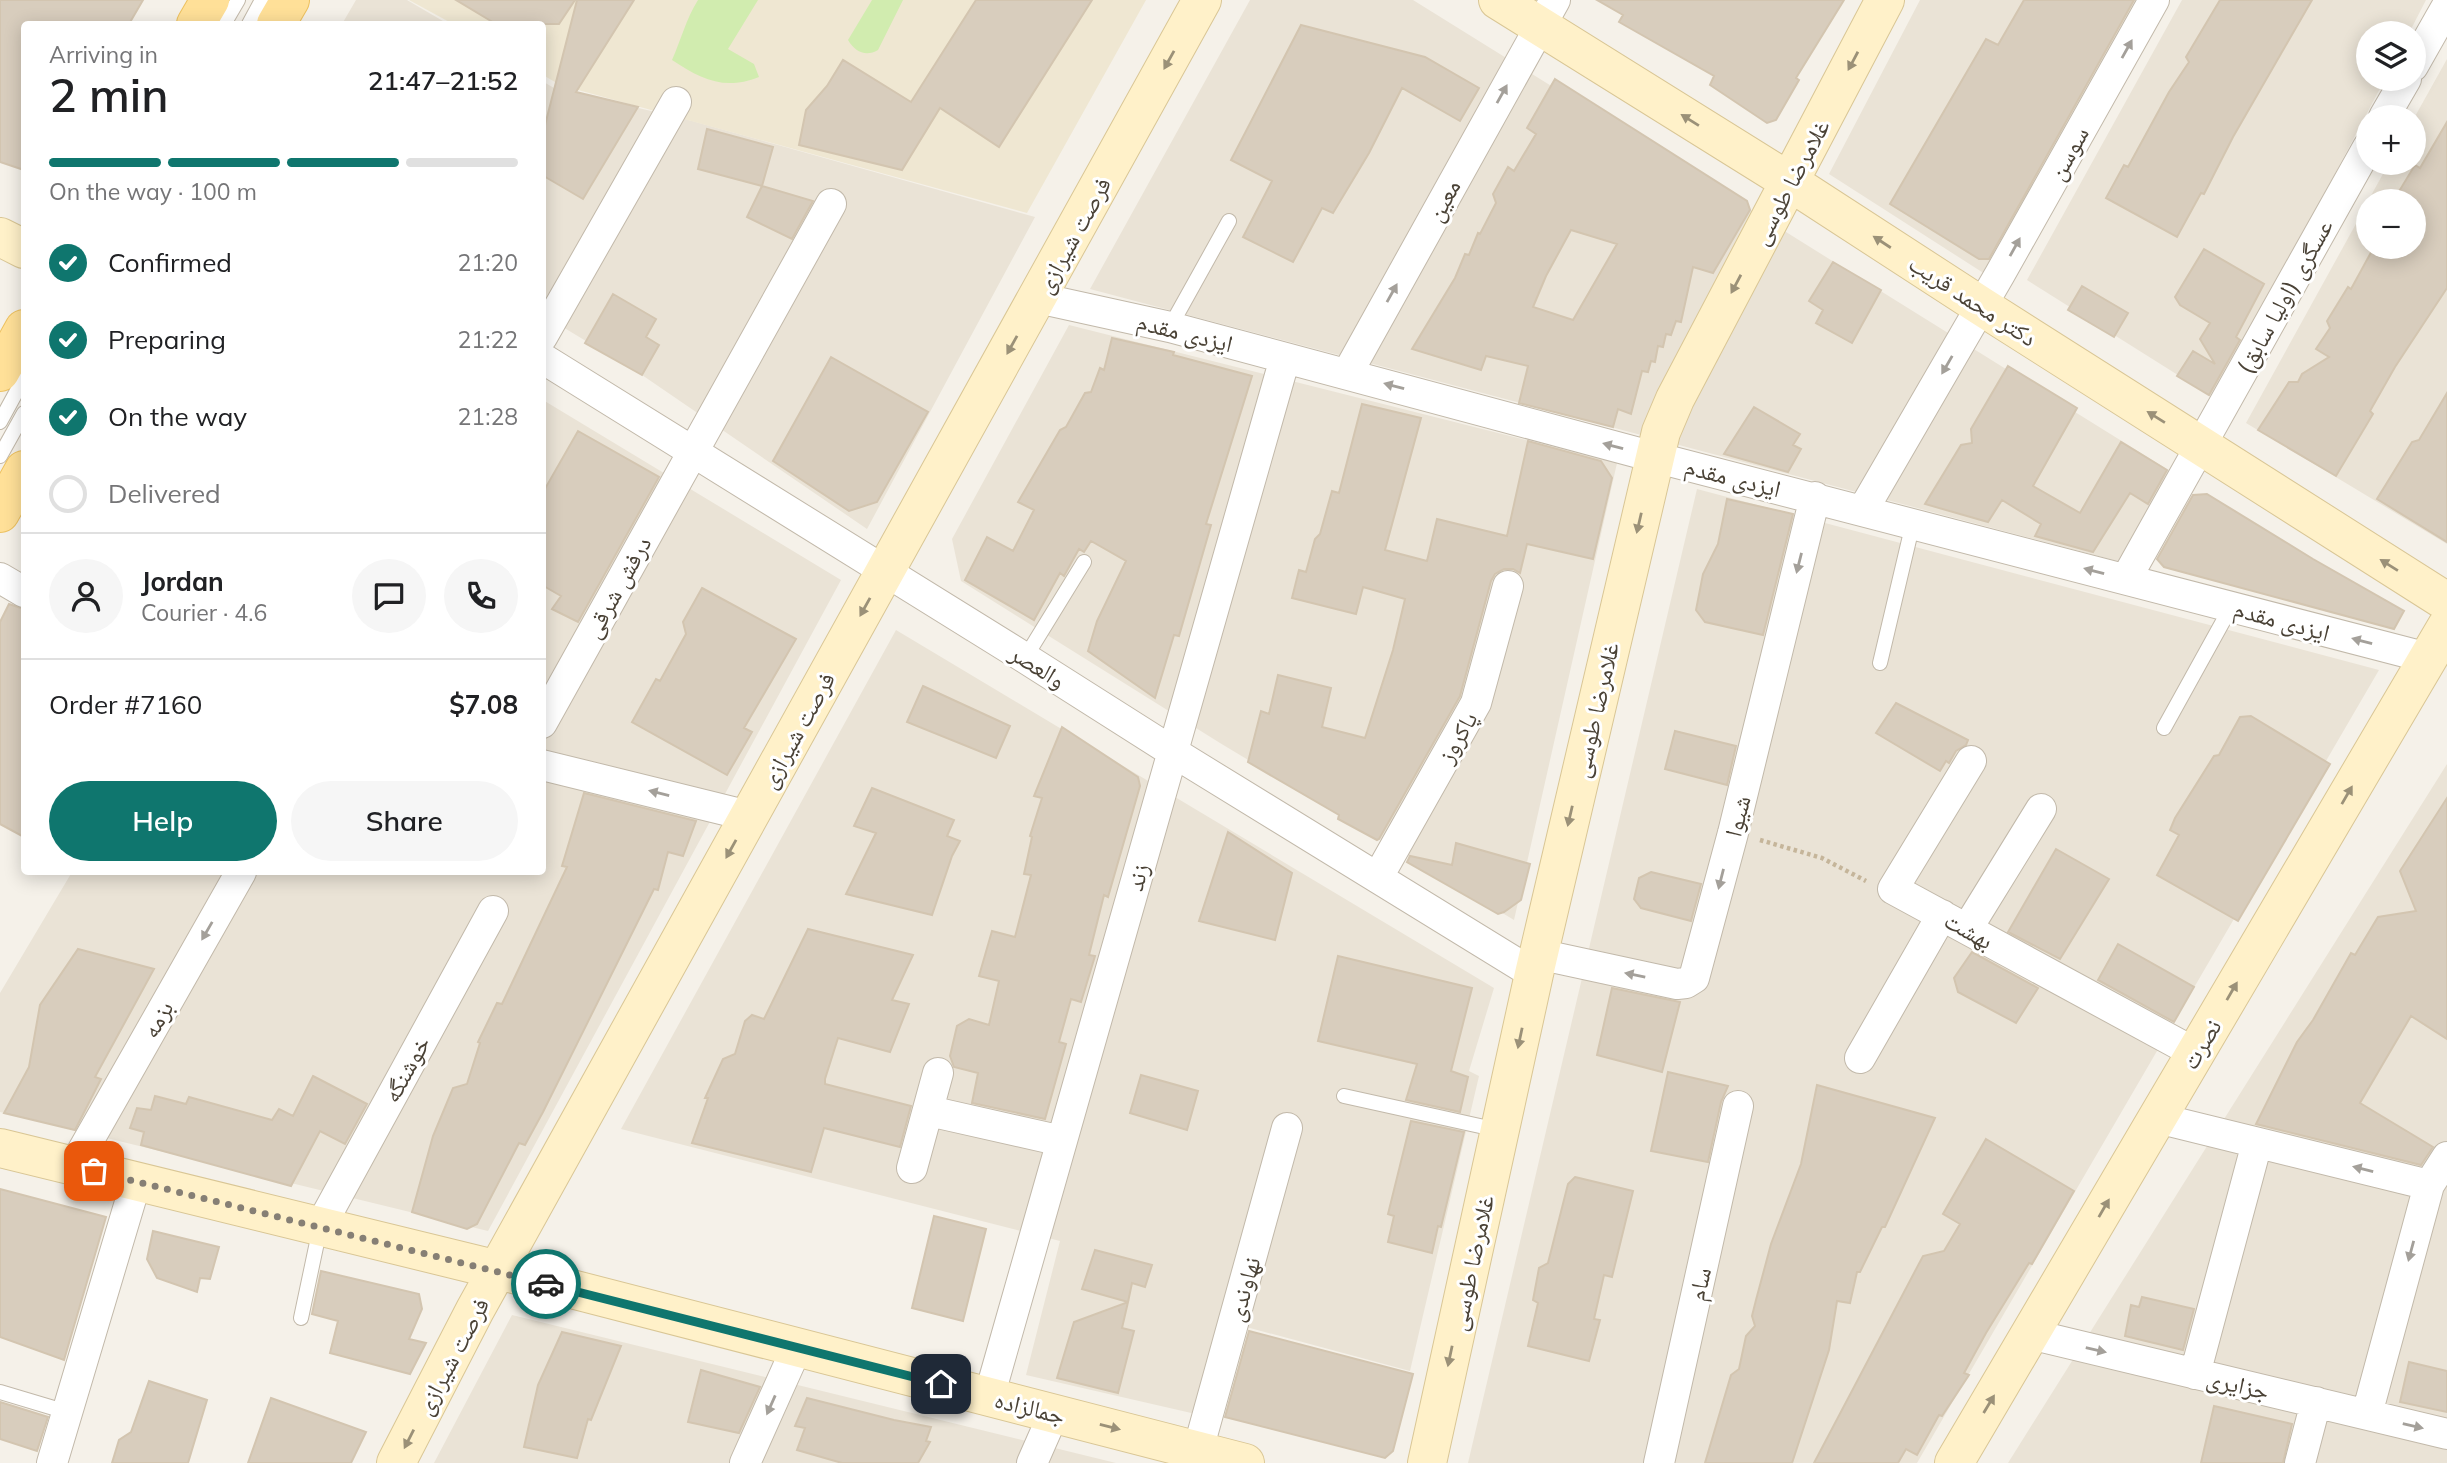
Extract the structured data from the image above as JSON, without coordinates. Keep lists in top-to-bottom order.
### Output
{
  "streets": {
    "main road": [
      "غلامرضا طوسی",
      "فرصت شیرازی",
      "دکتر محمد قریب",
      "نصرت",
      "جمالزاده"
    ],
    "street": [
      "سوسن",
      "معین",
      "عسگری (اولیا سابق)",
      "ایزدی مقدم",
      "درفش شرقی",
      "والعصر",
      "پاکروز",
      "شیوا",
      "زند",
      "بهشت",
      "بزمه",
      "خوشنگه",
      "سام",
      "نهاوندی",
      "جزایری"
    ]
  },
  "crossings": [
    ["سوسن", "دکتر محمد قریب"],
    ["سوسن", "ایزدی مقدم"],
    ["غلامرضا طوسی", "دکتر محمد قریب"],
    ["غلامرضا طوسی", "ایزدی مقدم"],
    ["غلامرضا طوسی", "والعصر"],
    ["غلامرضا طوسی", "شیوا"],
    ["معین", "دکتر محمد قریب"],
    ["معین", "ایزدی مقدم"],
    ["فرصت شیرازی", "ایزدی مقدم"],
    ["فرصت شیرازی", "والعصر"],
    ["فرصت شیرازی", "جمالزاده"],
    ["عسگری (اولیا سابق)", "دکتر محمد قریب"],
    ["عسگری (اولیا سابق)", "ایزدی مقدم"],
    ["ایزدی مقدم", "شیوا"],
    ["ایزدی مقدم", "زند"],
    ["ایزدی مقدم", "نصرت"],
    ["درفش شرقی", "والعصر"],
    ["والعصر", "پاکروز"],
    ["والعصر", "شیوا"],
    ["والعصر", "زند"],
    ["زند", "جمالزاده"],
    ["بهشت", "نصرت"],
    ["بزمه", "جمالزاده"],
    ["نصرت", "جزایری"],
    ["خوشنگه", "جمالزاده"],
    ["نهاوندی", "جمالزاده"]
  ],
  "one_way": [
    "غلامرضا طوسی",
    "معین",
    "فرصت شیرازی",
    "دکتر محمد قریب",
    "ایزدی مقدم",
    "بزمه",
    "نصرت"
  ],
  "page": {
    "map_buttons": ["+", "−"],
    "heading": ["2 min", "Arriving in", "21:47–21:52"],
    "panel": [
      "Jordan",
      "Courier · 4.6",
      "Order #7160",
      "$7.08"
    ],
    "bar": "On the way · 100 m",
    "list": [
      ["Confirmed", "21:20"],
      ["Preparing", "21:22"],
      ["On the way", "21:28"],
      "Delivered"
    ],
    "buttons": ["Help", "Share"]
  }
}
